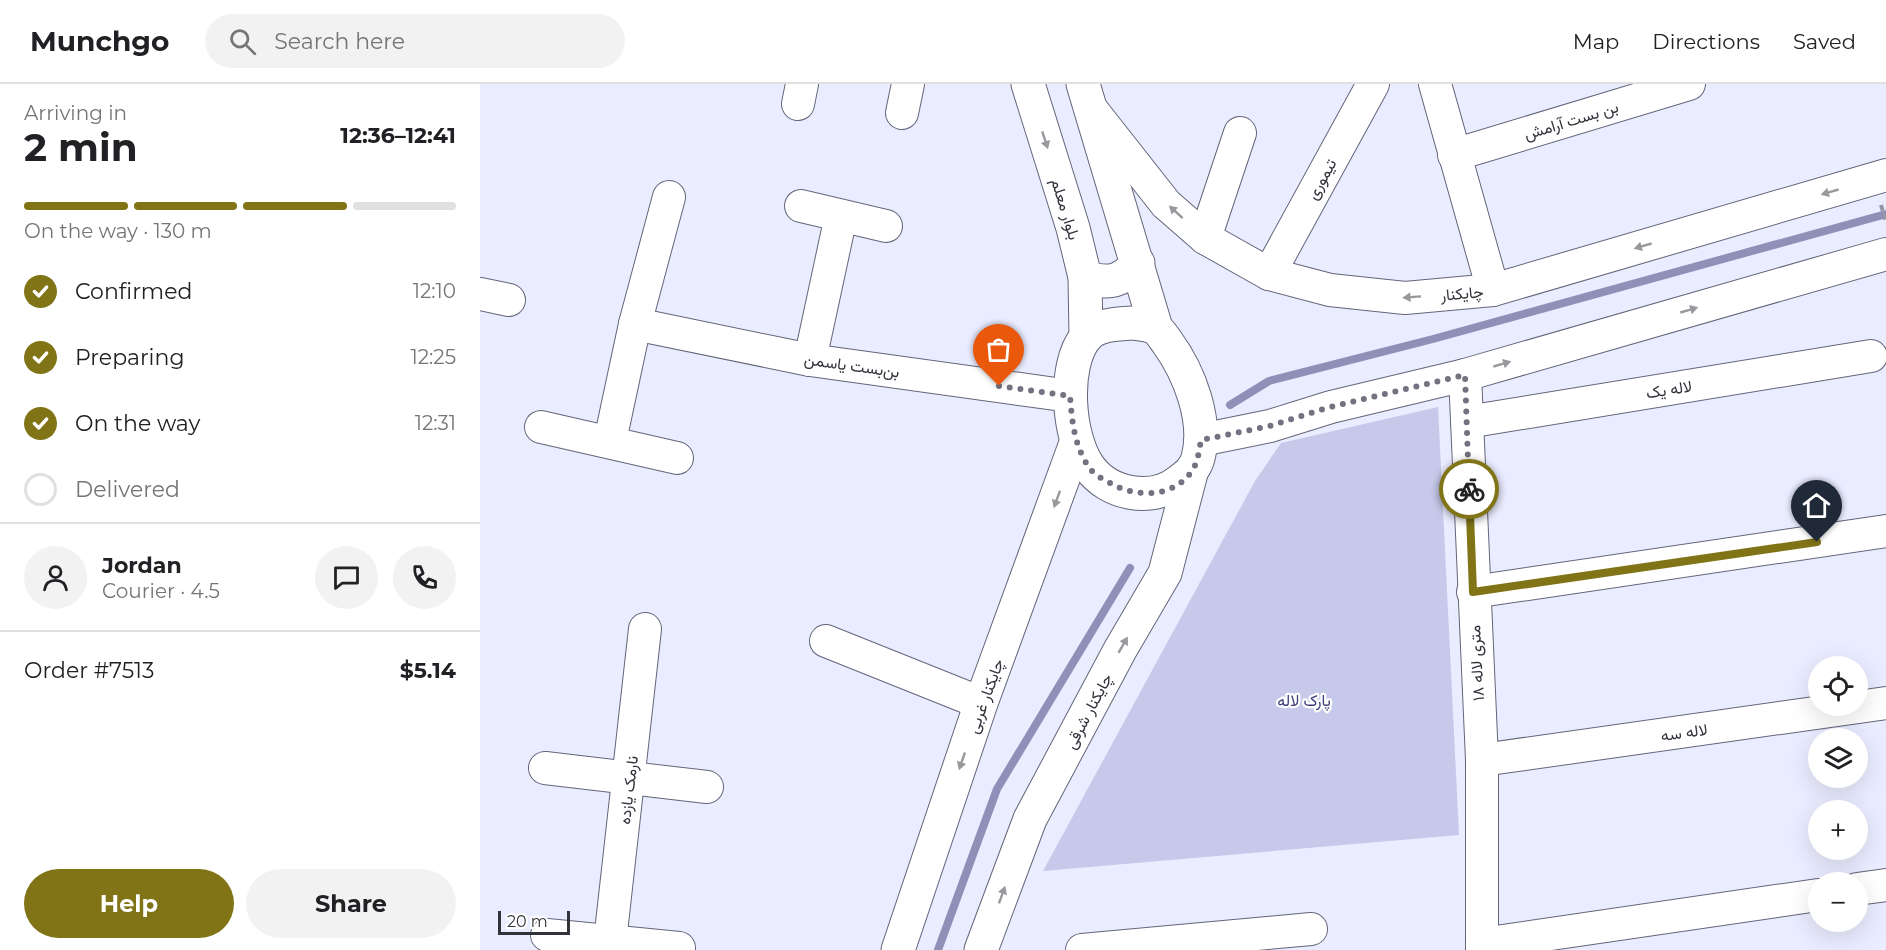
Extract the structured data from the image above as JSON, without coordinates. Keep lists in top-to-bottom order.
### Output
{
  "streets": {
    "main road": ["بلوار معلم", "چایکنار غربی", "چایکنار شرقی"],
    "street": [
      "بن بست آرامش",
      "تیموری",
      "چایکنار",
      "بن‌بست یاسمن",
      "لاله یک",
      "۱۸ متری لاله",
      "لاله سه",
      "نارمک یازده"
    ]
  },
  "crossings": [
    ["تیموری", "چایکنار"],
    ["بلوار معلم", "بن‌بست یاسمن"],
    ["بلوار معلم", "چایکنار غربی"],
    ["بلوار معلم", "چایکنار شرقی"],
    ["بن‌بست یاسمن", "چایکنار غربی"],
    ["بن‌بست یاسمن", "چایکنار شرقی"],
    ["لاله یک", "۱۸ متری لاله"],
    ["۱۸ متری لاله", "لاله سه"],
    ["چایکنار غربی", "چایکنار شرقی"]
  ],
  "one_way": ["چایکنار غربی", "چایکنار شرقی"],
  "parks": ["پارک لاله"],
  "scale_bar": "20 m",
  "page": {
    "header": "Munchgo",
    "search": "Search here",
    "nav": ["Map", "Directions", "Saved"],
    "heading": ["2 min", "Arriving in", "12:36–12:41"],
    "panel": [
      "Jordan",
      "Courier · 4.5",
      "Order #7513",
      "$5.14"
    ],
    "bar": "On the way · 130 m",
    "list": [
      ["Confirmed", "12:10"],
      ["Preparing", "12:25"],
      ["On the way", "12:31"],
      "Delivered"
    ],
    "map_buttons": ["+", "−"],
    "buttons": ["Help", "Share"],
    "scale": "20 m"
  }
}
